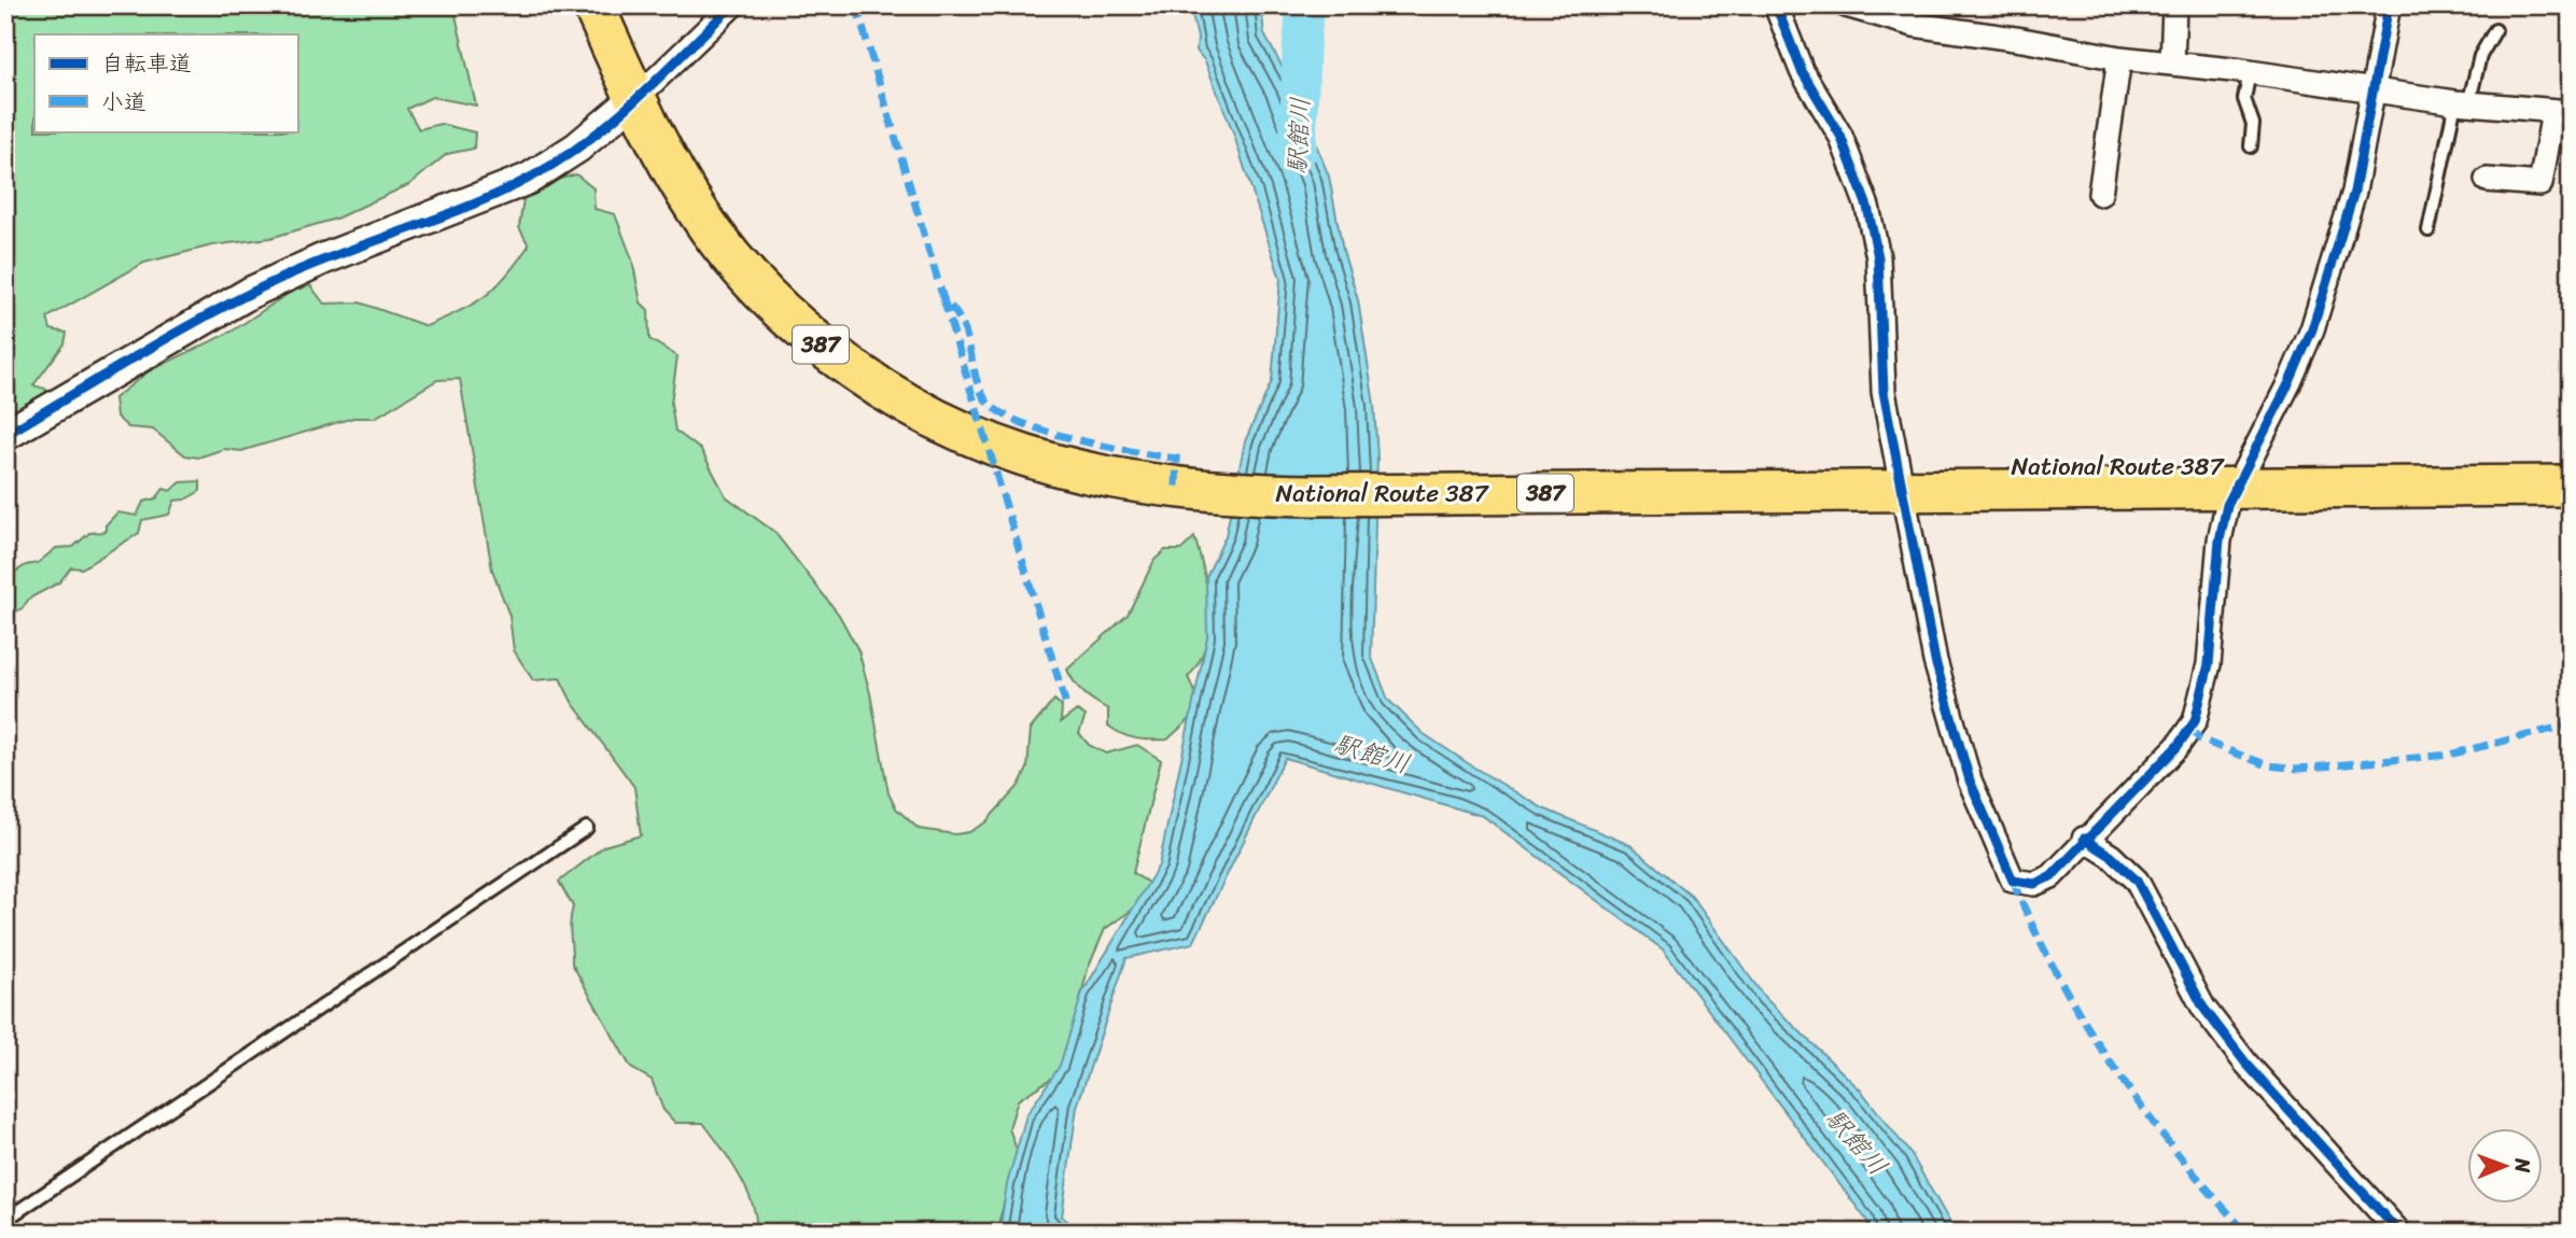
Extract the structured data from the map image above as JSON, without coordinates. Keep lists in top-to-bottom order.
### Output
{
  "streets": {
    "highway": ["387", "National Route 387"]
  },
  "water": ["駅館川"],
  "legend": ["自転車道", "小道"],
  "north": "right"
}
